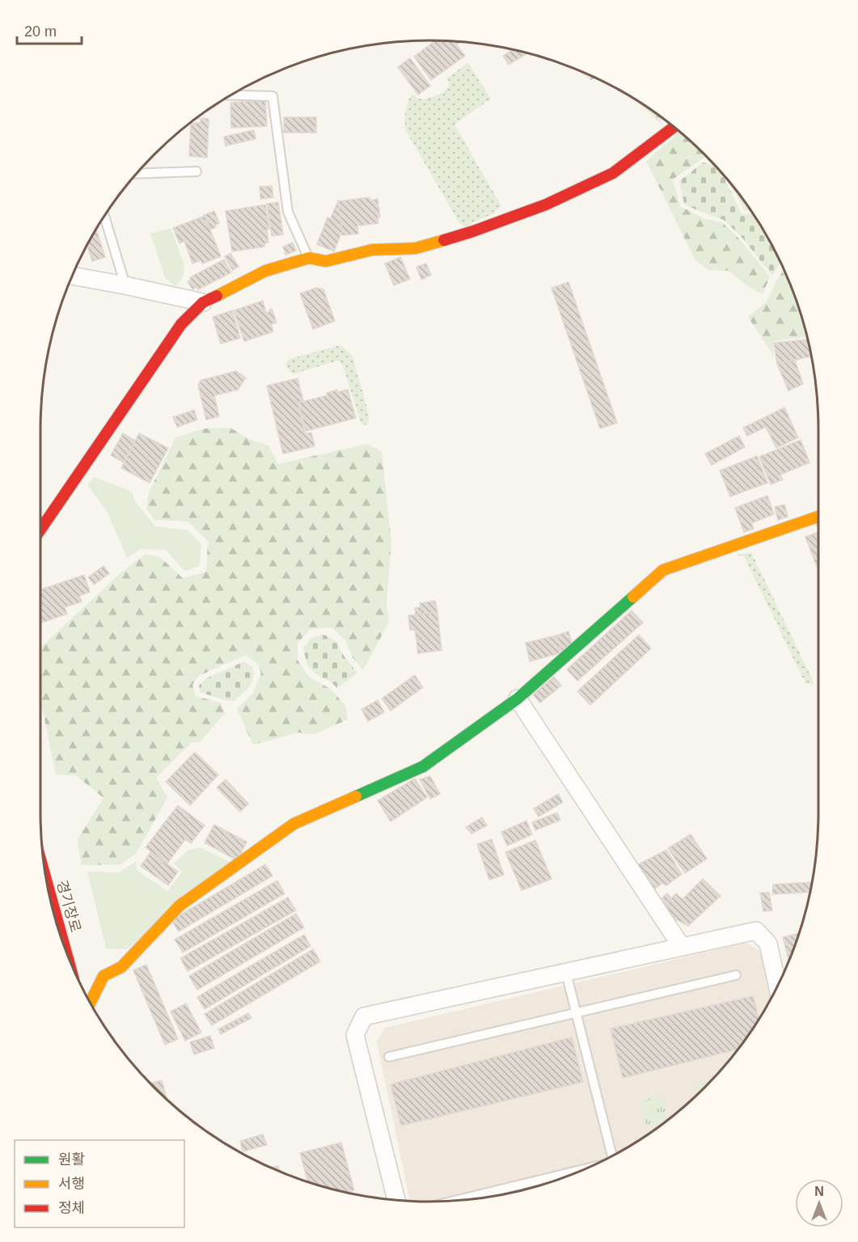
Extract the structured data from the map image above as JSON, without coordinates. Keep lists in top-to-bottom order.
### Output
{
  "streets": {
    "street": ["경기장로"]
  },
  "legend": ["원활", "서행", "정체"],
  "scale_bar": "20 m",
  "north": "top"
}
